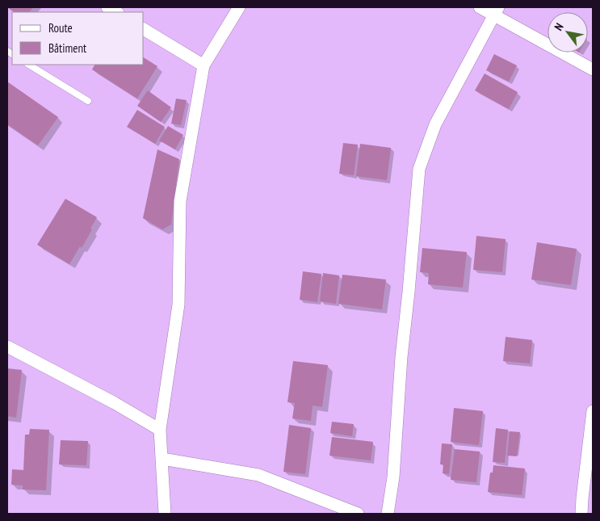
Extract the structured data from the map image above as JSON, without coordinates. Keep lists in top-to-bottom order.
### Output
{
  "legend": ["Route", "Bâtiment"],
  "north": "top left"
}
